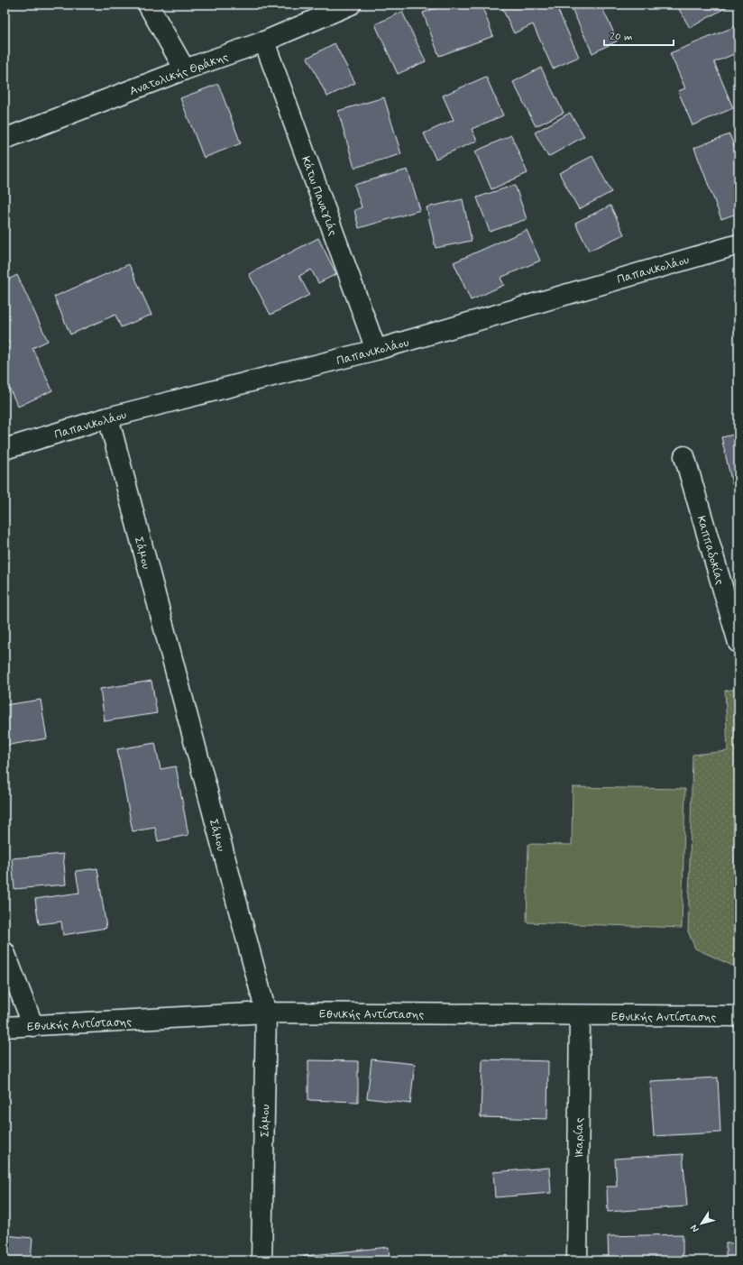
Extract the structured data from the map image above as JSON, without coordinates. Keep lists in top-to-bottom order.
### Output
{
  "streets": {
    "street": [
      "Ανατολικής Θράκης",
      "Κάτω Παναγιάς",
      "Παπανικολάου",
      "Καππαδοκίας",
      "Σάμου",
      "Εθνικής Αντίστασης",
      "Ικαρίας"
    ]
  },
  "crossings": [
    ["Ανατολικής Θράκης", "Κάτω Παναγιάς"],
    ["Κάτω Παναγιάς", "Παπανικολάου"],
    ["Παπανικολάου", "Σάμου"],
    ["Σάμου", "Εθνικής Αντίστασης"],
    ["Εθνικής Αντίστασης", "Ικαρίας"]
  ],
  "scale_bar": "20 m",
  "north": "bottom left"
}
